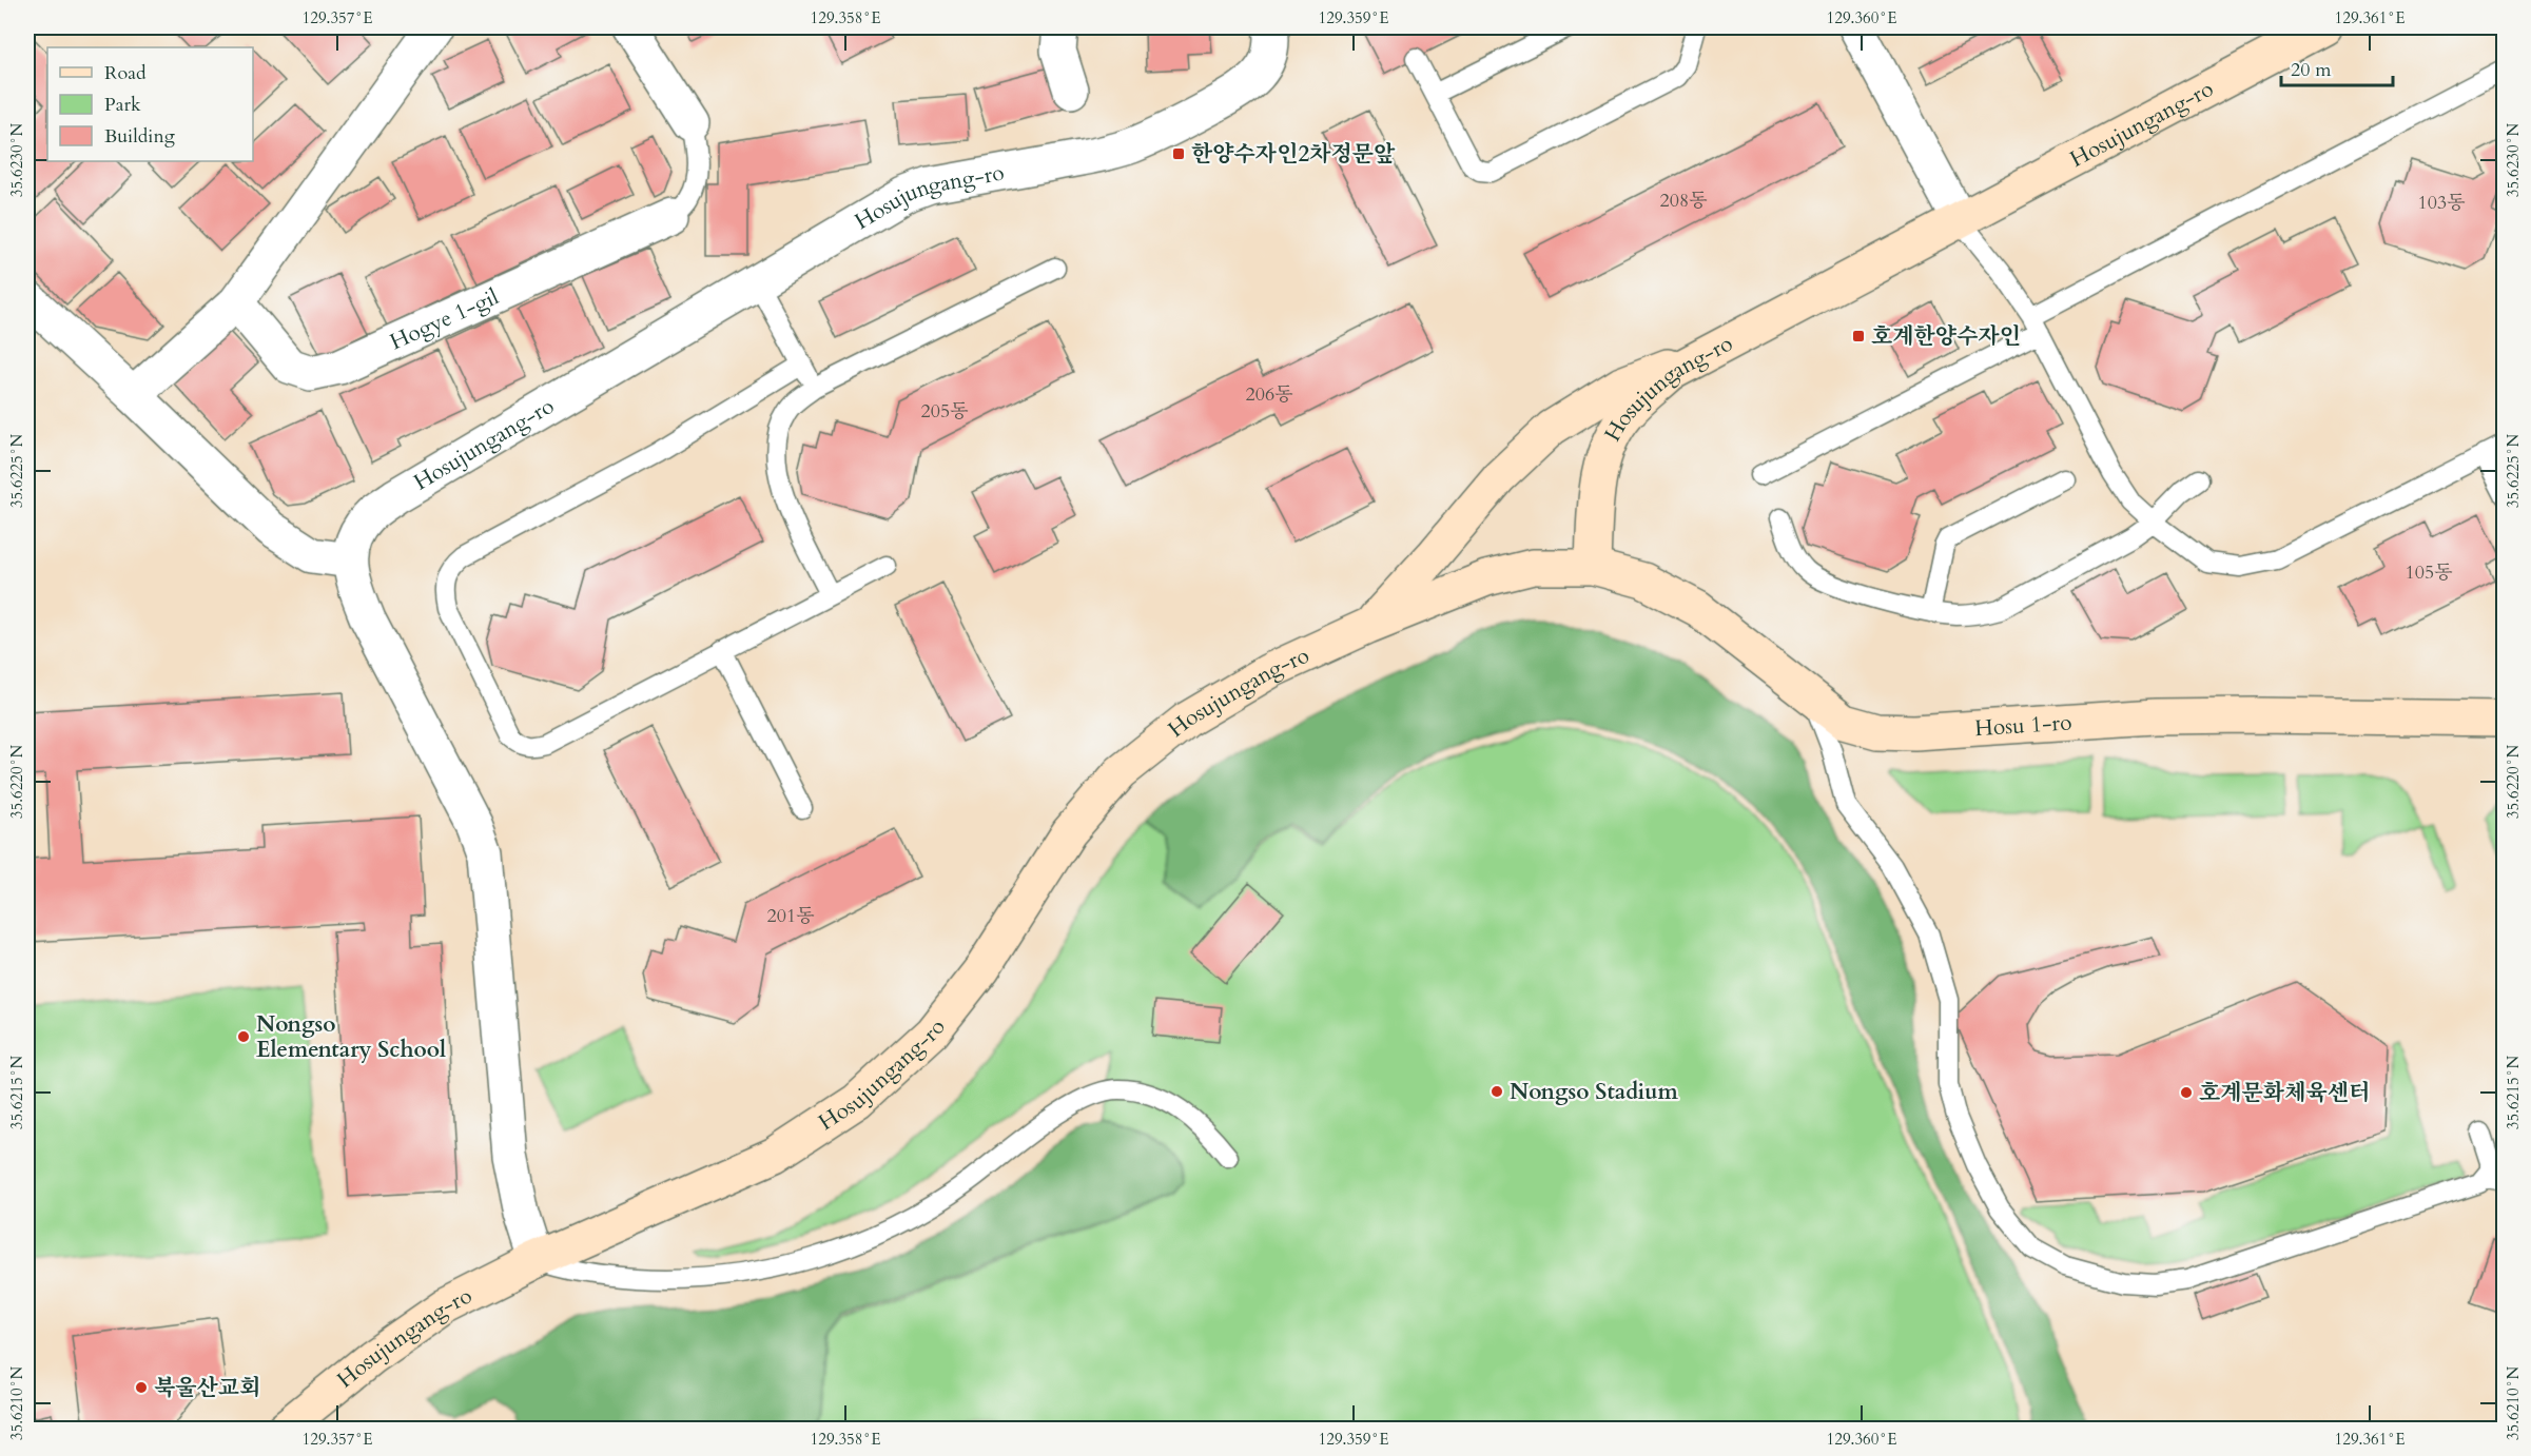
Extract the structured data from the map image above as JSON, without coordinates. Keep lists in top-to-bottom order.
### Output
{
  "streets": {
    "street": ["Hosujungang-ro", "Hogye 1-gil", "Hosu 1-ro"]
  },
  "crossings": [
    ["Hosujungang-ro", "Hosu 1-ro"]
  ],
  "places": {
    "transit": ["한양수자인2차정문앞", "호계한양수자인"],
    "other": [
      "Nongso Elementary School",
      "Nongso Stadium",
      "호계문화체육센터",
      "북울산교회"
    ]
  },
  "house_numbers": [
    "208동",
    "103동",
    "206동",
    "205동",
    "105동",
    "201동"
  ],
  "legend": ["Road", "Park", "Building"],
  "scale_bar": "20 m",
  "coordinates": [
    "129.357°E",
    "129.358°E",
    "129.359°E",
    "129.360°E",
    "129.361°E",
    "35.6230°N",
    "35.6225°N",
    "35.6220°N",
    "35.6215°N",
    "35.6210°N"
  ]
}
